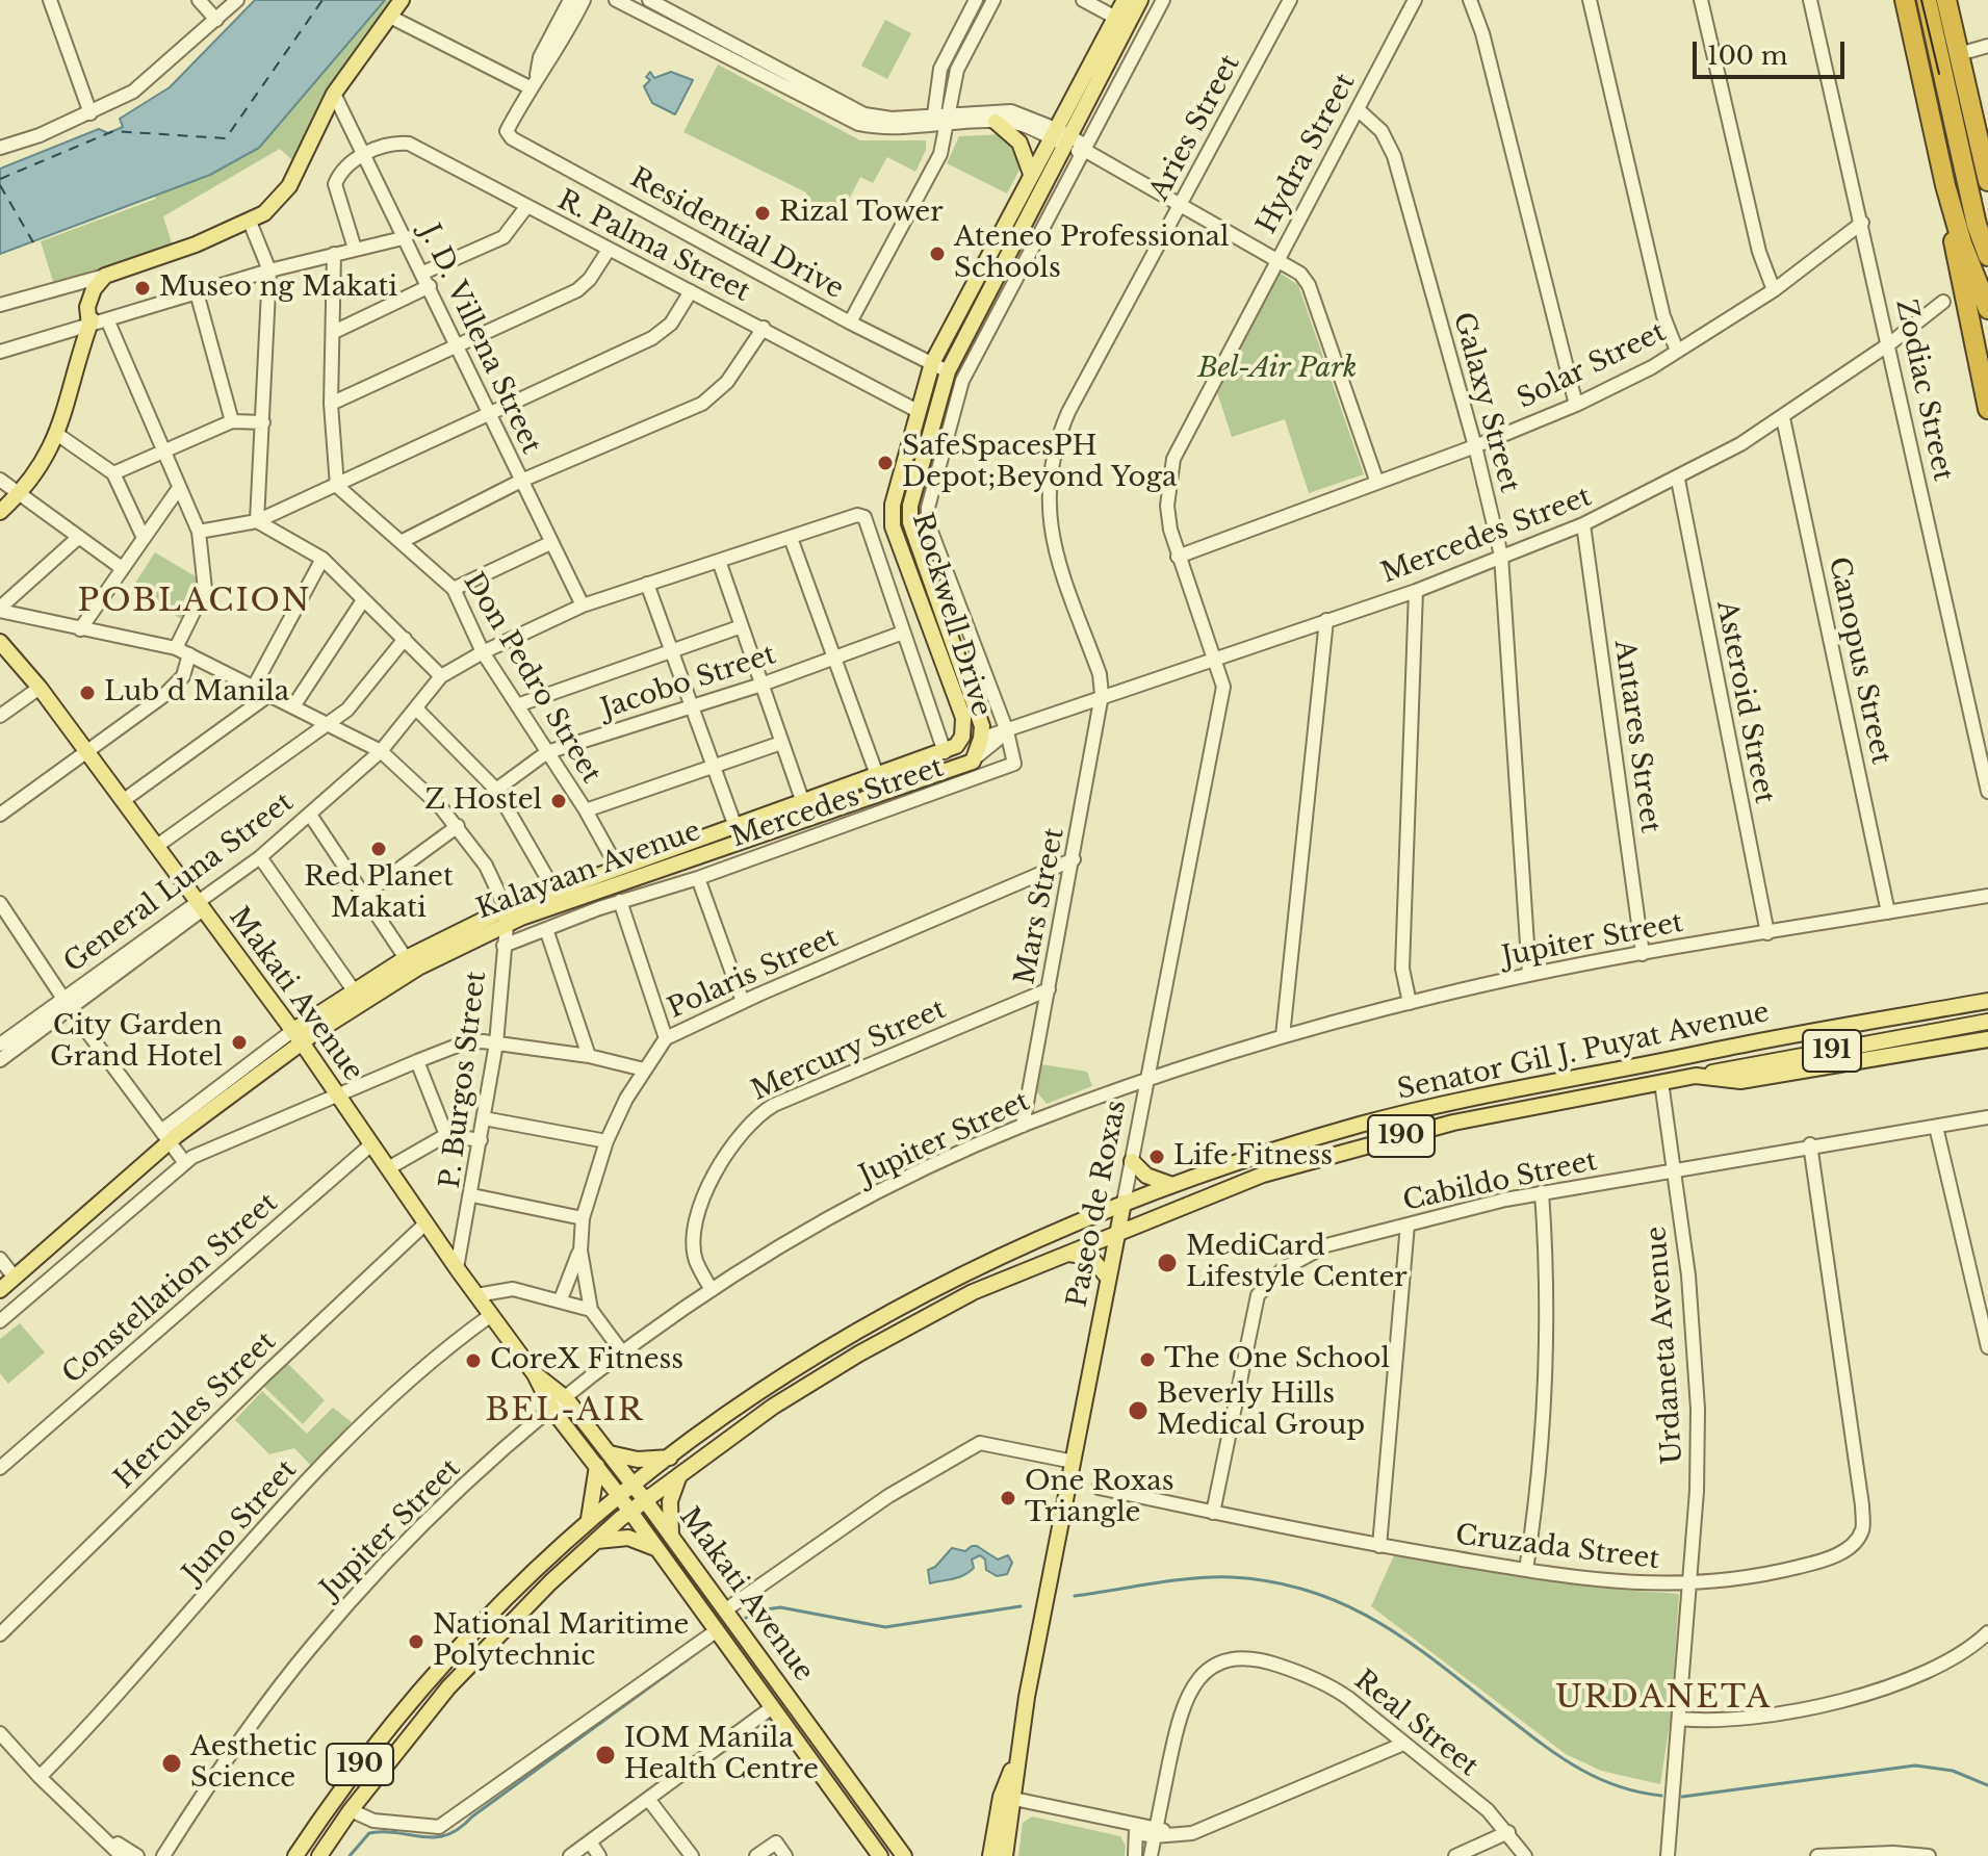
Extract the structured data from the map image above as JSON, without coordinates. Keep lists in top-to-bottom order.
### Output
{
  "streets": {
    "main road": [
      "Rockwell Drive",
      "Kalayaan Avenue",
      "Makati Avenue",
      "191",
      "Senator Gil J. Puyat Avenue",
      "190",
      "Paseo de Roxas"
    ],
    "street": [
      "Aries Street",
      "Hydra Street",
      "Residential Drive",
      "R. Palma Street",
      "J. D. Villena Street",
      "Solar Street",
      "Zodiac Street",
      "Galaxy Street",
      "Mercedes Street",
      "Canopus Street",
      "Don Pedro Street",
      "Jacobo Street",
      "Asteroid Street",
      "Antares Street",
      "General Luna Street",
      "Mars Street",
      "Jupiter Street",
      "Polaris Street",
      "Mercury Street",
      "P. Burgos Street",
      "Cabildo Street",
      "Constellation Street",
      "Urdaneta Avenue",
      "Hercules Street",
      "Juno Street",
      "Cruzada Street",
      "Real Street"
    ]
  },
  "crossings": [
    ["Aries Street", "Mercedes Street"],
    ["Aries Street", "Mars Street"],
    ["Hydra Street", "Solar Street"],
    ["Hydra Street", "Galaxy Street"],
    ["Hydra Street", "Mercedes Street"],
    ["Hydra Street", "Paseo de Roxas"],
    ["Residential Drive", "Rockwell Drive"],
    ["R. Palma Street", "J. D. Villena Street"],
    ["R. Palma Street", "Rockwell Drive"],
    ["J. D. Villena Street", "General Luna Street"],
    ["Solar Street", "Zodiac Street"],
    ["Solar Street", "Galaxy Street"],
    ["Zodiac Street", "Mercedes Street"],
    ["Galaxy Street", "Mercedes Street"],
    ["Galaxy Street", "Jupiter Street"],
    ["Mercedes Street", "Rockwell Drive"],
    ["Mercedes Street", "Canopus Street"],
    ["Mercedes Street", "Asteroid Street"],
    ["Mercedes Street", "Antares Street"],
    ["Mercedes Street", "Kalayaan Avenue"],
    ["Mercedes Street", "Mars Street"],
    ["Mercedes Street", "P. Burgos Street"],
    ["Mercedes Street", "Paseo de Roxas"],
    ["Rockwell Drive", "Kalayaan Avenue"],
    ["Canopus Street", "Jupiter Street"],
    ["Don Pedro Street", "Jacobo Street"],
    ["Don Pedro Street", "Kalayaan Avenue"],
    ["Don Pedro Street", "General Luna Street"],
    ["Jacobo Street", "General Luna Street"],
    ["Asteroid Street", "Jupiter Street"],
    ["Antares Street", "Jupiter Street"],
    ["Kalayaan Avenue", "Makati Avenue"],
    ["Kalayaan Avenue", "P. Burgos Street"],
    ["General Luna Street", "Makati Avenue"],
    ["Mars Street", "Jupiter Street"],
    ["Mars Street", "Polaris Street"],
    ["Mars Street", "Mercury Street"],
    ["Jupiter Street", "Polaris Street"],
    ["Jupiter Street", "Makati Avenue"],
    ["Jupiter Street", "Mercury Street"],
    ["Jupiter Street", "Paseo de Roxas"],
    ["Makati Avenue", "Senator Gil J. Puyat Avenue"],
    ["Makati Avenue", "P. Burgos Street"],
    ["Makati Avenue", "Constellation Street"],
    ["Makati Avenue", "Hercules Street"],
    ["Makati Avenue", "Juno Street"],
    ["191", "Senator Gil J. Puyat Avenue"],
    ["Senator Gil J. Puyat Avenue", "Paseo de Roxas"],
    ["Senator Gil J. Puyat Avenue", "Urdaneta Avenue"],
    ["Cabildo Street", "Urdaneta Avenue"],
    ["Cabildo Street", "Cruzada Street"],
    ["Urdaneta Avenue", "Cruzada Street"]
  ],
  "districts": ["POBLACION", "BEL-AIR", "URDANETA"],
  "parks": ["Bel-Air Park"],
  "places": [
    "Rizal Tower",
    "Ateneo Professional Schools",
    "Museo ng Makati",
    "SafeSpacesPH Depot;Beyond Yoga",
    "Lub d Manila",
    "Z Hostel",
    "Red Planet Makati",
    "City Garden Grand Hotel",
    "Life Fitness",
    "MediCard Lifestyle Center",
    "The One School",
    "CoreX Fitness",
    "Beverly Hills Medical Group",
    "One Roxas Triangle",
    "National Maritime Polytechnic",
    "IOM Manila Health Centre",
    "Aesthetic Science"
  ],
  "scale_bar": "100 m"
}
